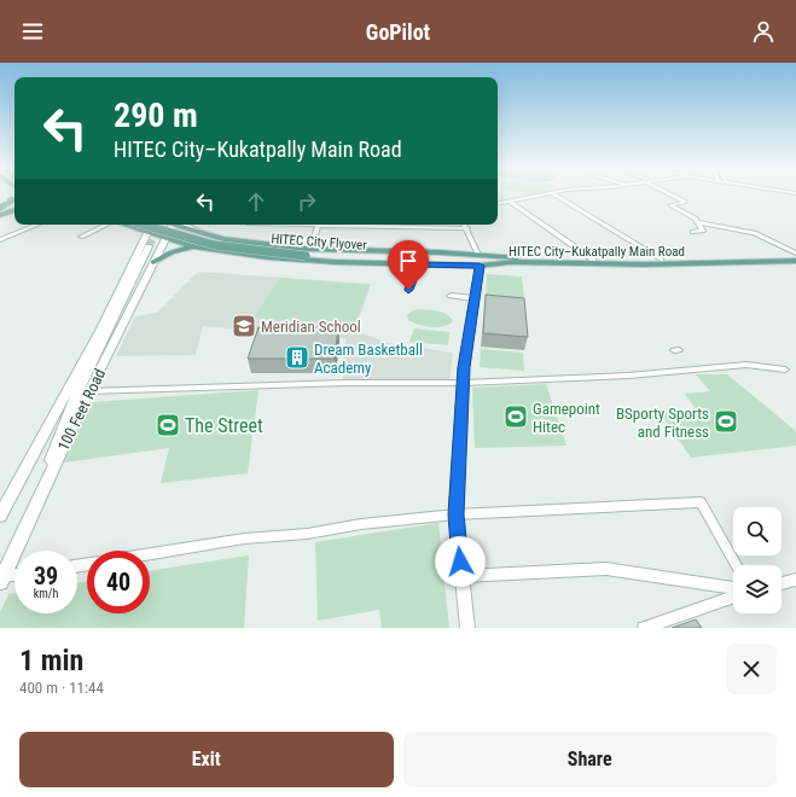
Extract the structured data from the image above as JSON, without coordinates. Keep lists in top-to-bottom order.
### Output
{
  "streets": {
    "main road": ["HITEC City Flyover", "HITEC City–Kukatpally Main Road", "100 Feet Road"]
  },
  "crossings": [
    ["HITEC City Flyover", "HITEC City–Kukatpally Main Road"],
    ["HITEC City–Kukatpally Main Road", "100 Feet Road"]
  ],
  "places": {
    "school or university": ["Meridian School"],
    "building": ["Dream Basketball Academy"],
    "sports": ["Gamepoint Hitec", "BSporty Sports and Fitness", "The Street"]
  },
  "page": {
    "header": "GoPilot",
    "turn": ["290 m", "HITEC City–Kukatpally Main Road"],
    "speed": "39 km/h",
    "limit": "40",
    "heading": ["1 min", "400 m · 11:44"],
    "buttons": ["Exit", "Share"]
  }
}
